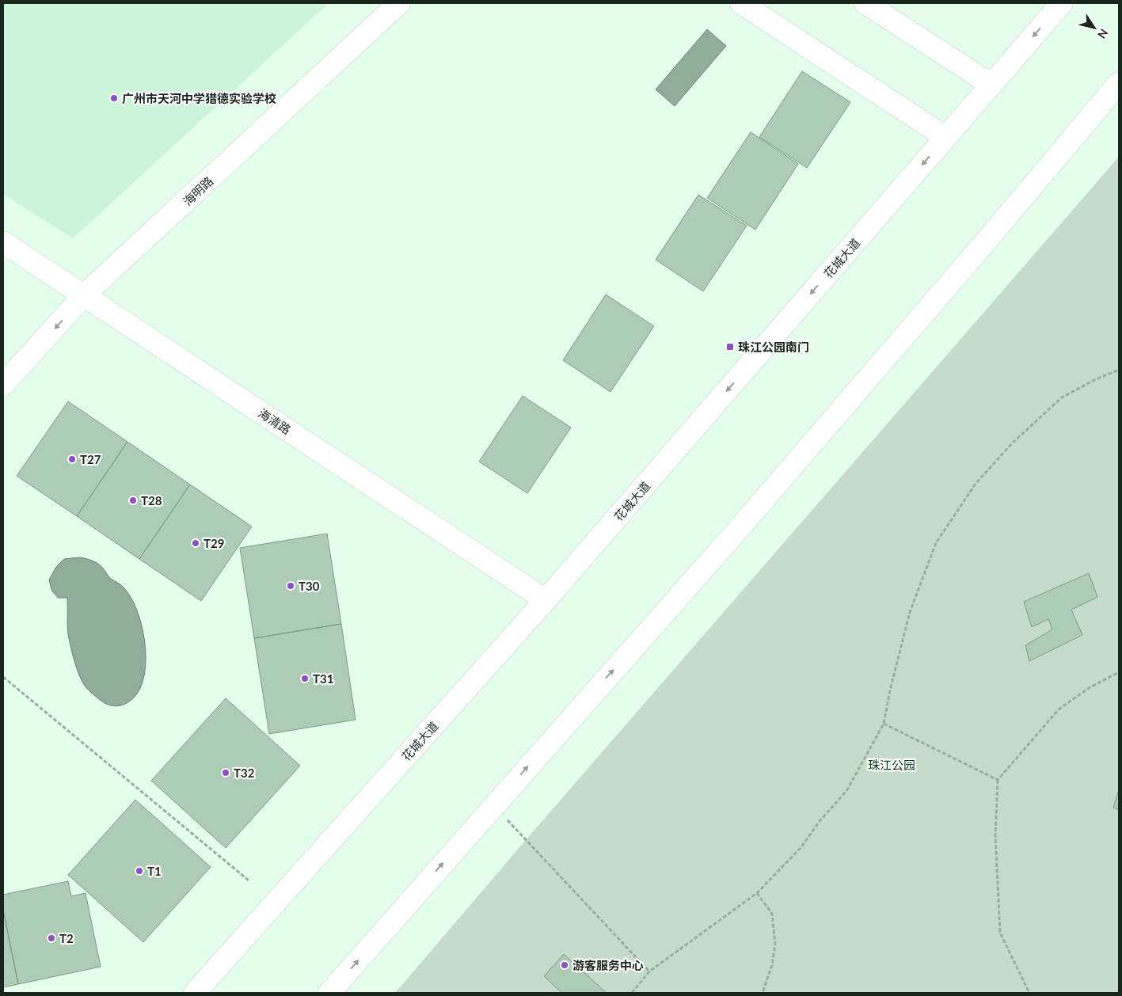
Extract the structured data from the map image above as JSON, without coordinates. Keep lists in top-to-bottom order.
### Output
{
  "streets": {
    "main road": ["海明路", "花城大道", "海清路"]
  },
  "crossings": [
    ["海明路", "海清路"],
    ["花城大道", "海清路"]
  ],
  "parks": ["珠江公园"],
  "places": {
    "other": [
      "广州市天河中学猎德实验学校",
      "T27",
      "T28",
      "T29",
      "T30",
      "T31",
      "T32",
      "T1",
      "T2",
      "游客服务中心"
    ],
    "transit": ["珠江公园南门"]
  },
  "north": "bottom right"
}
